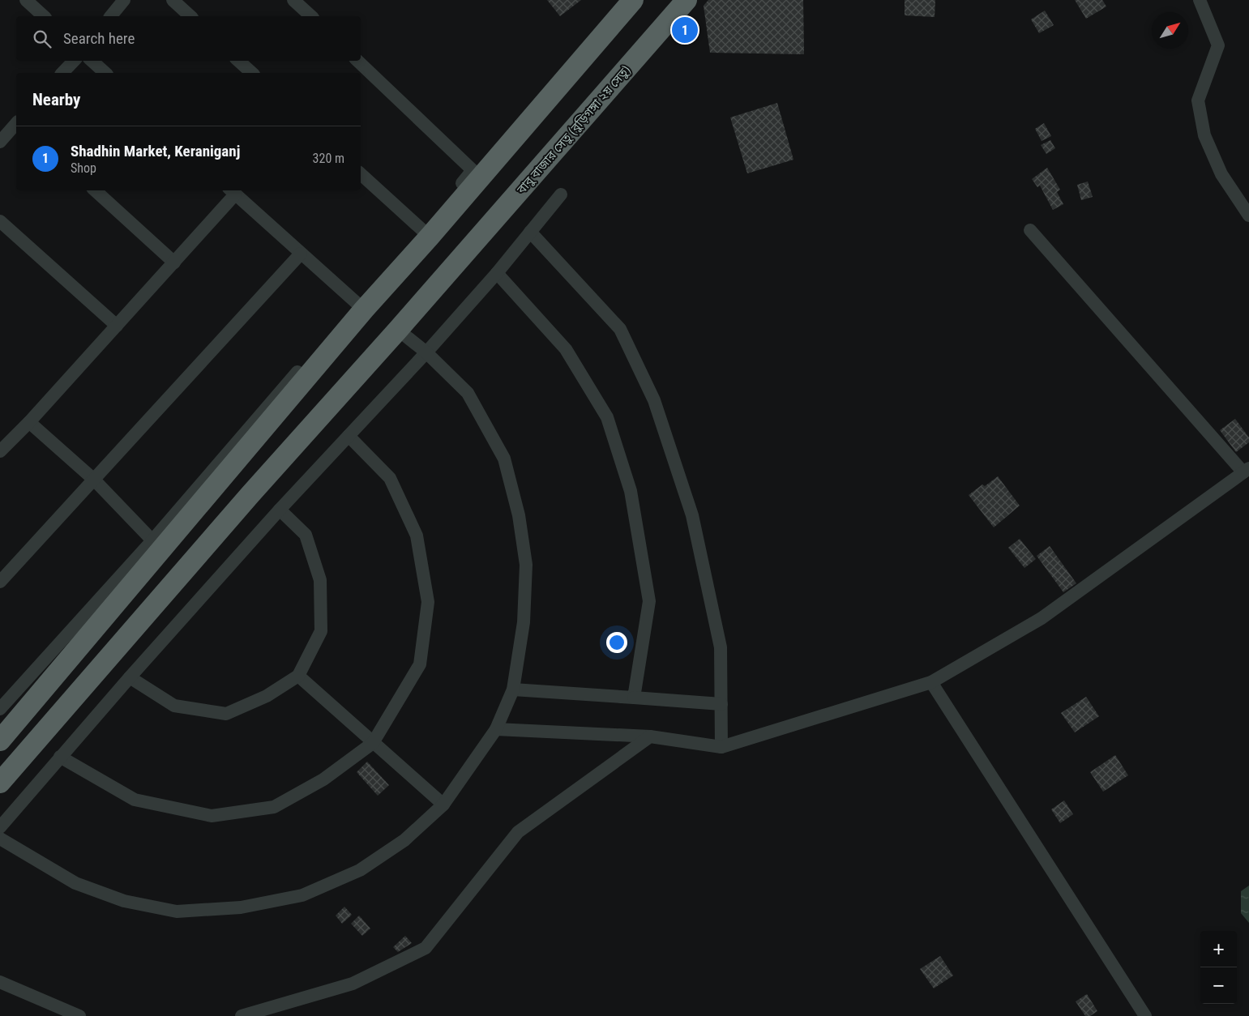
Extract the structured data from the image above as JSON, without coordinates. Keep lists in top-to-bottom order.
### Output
{
  "streets": {
    "highway": ["বাবু বাজার সেতু (বুড়িগঙ্গা ২য় সেতু)"]
  },
  "north": "top right",
  "page": {
    "pins": "1",
    "search": "Search here",
    "heading": "Nearby",
    "list": [
      {
        "mark": "1",
        "name": "Shadhin Market, Keraniganj",
        "note": "Shop",
        "value": "320 m"
      }
    ],
    "map_buttons": ["+", "−"]
  }
}
